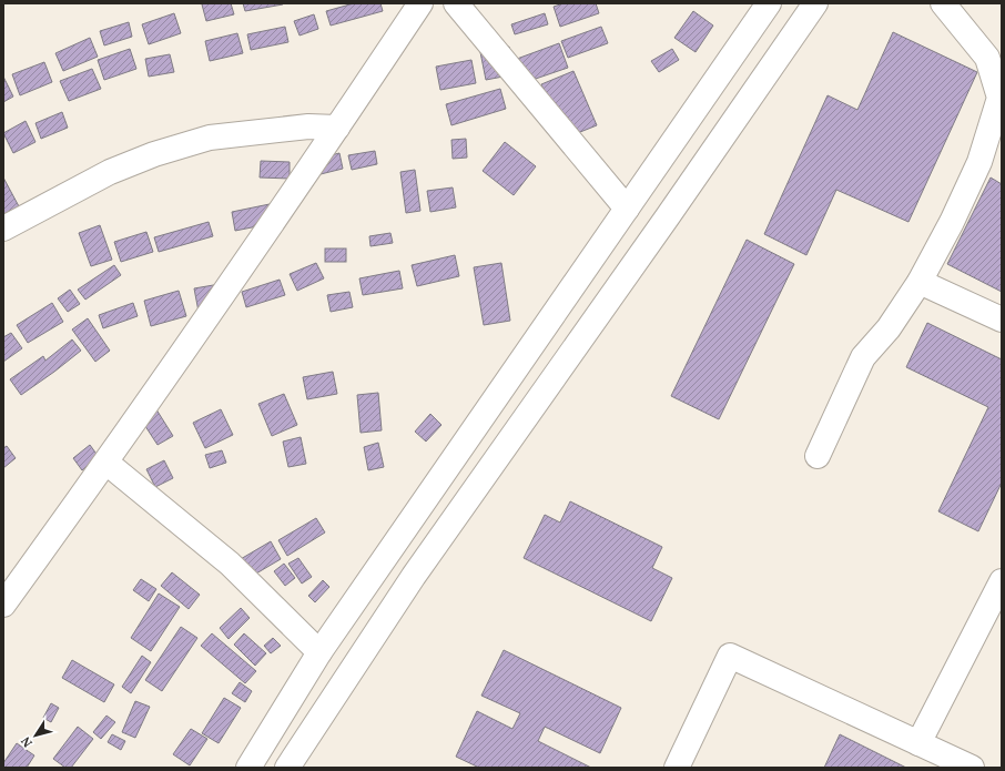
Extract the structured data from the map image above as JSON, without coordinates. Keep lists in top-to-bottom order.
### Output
{
  "north": "bottom left"
}
